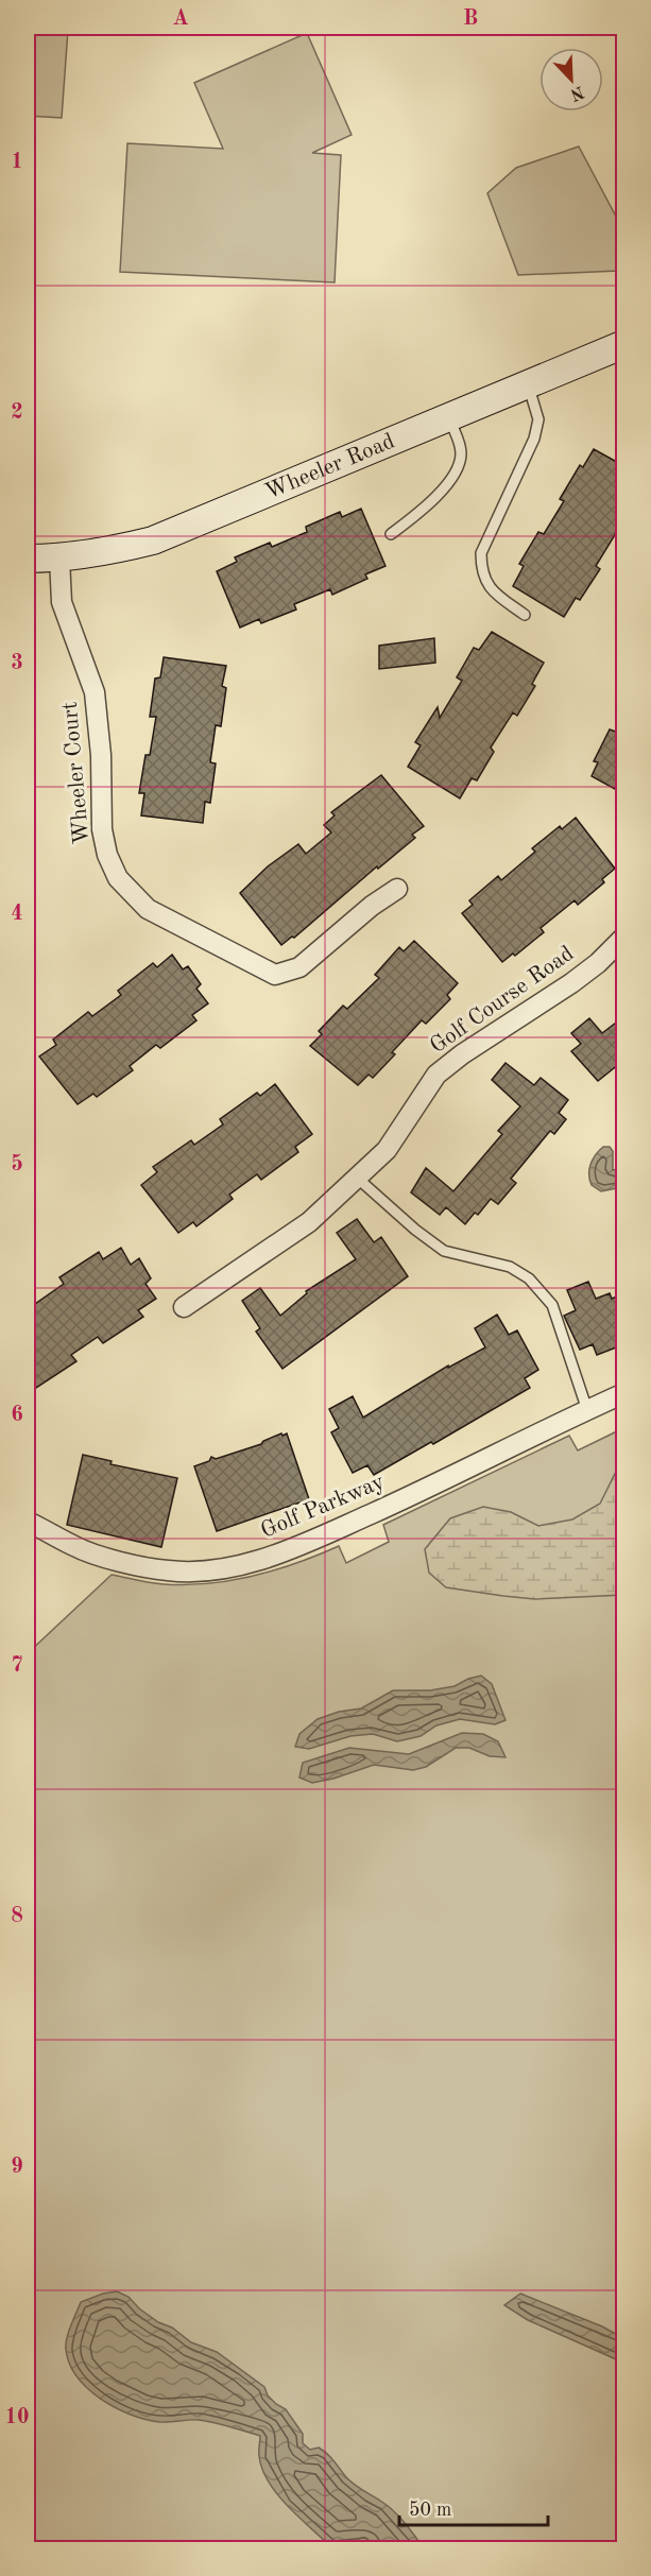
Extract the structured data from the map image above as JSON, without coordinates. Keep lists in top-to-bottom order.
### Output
{
  "streets": {
    "street": [
      "Wheeler Road",
      "Wheeler Court",
      "Golf Course Road",
      "Golf Parkway"
    ]
  },
  "crossings": [
    ["Wheeler Road", "Wheeler Court"]
  ],
  "scale_bar": "50 m",
  "north": "bottom right",
  "grid": {
    "columns": ["A", "B"],
    "rows": [
      "1",
      "2",
      "3",
      "4",
      "5",
      "6",
      "7",
      "8",
      "9",
      "10"
    ]
  }
}
